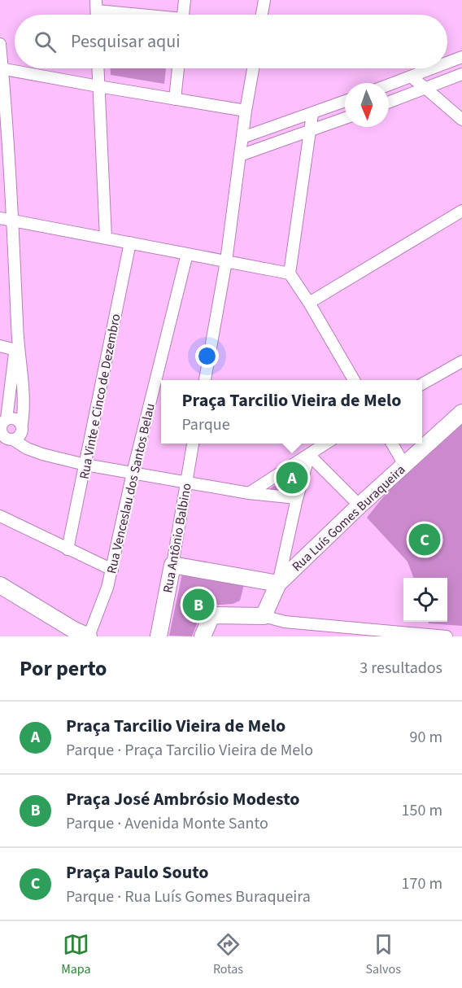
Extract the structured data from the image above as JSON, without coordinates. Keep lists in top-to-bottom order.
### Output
{
  "streets": {
    "main road": ["Rua Luís Gomes Buraqueira", "Rua Antônio Balbino"],
    "street": ["Rua Vinte e Cinco de Dezembro", "Rua Venceslau dos Santos Belau"]
  },
  "north": "bottom",
  "page": {
    "search": "Pesquisar aqui",
    "popup": ["Praça Tarcilio Vieira de Melo", "Parque"],
    "pins": ["A", "C", "B"],
    "heading": ["Por perto", "3 resultados"],
    "list": [
      {
        "mark": "A",
        "name": "Praça Tarcilio Vieira de Melo",
        "note": "Parque · Praça Tarcilio Vieira de Melo",
        "value": "90 m"
      },
      {
        "mark": "B",
        "name": "Praça José Ambrósio Modesto",
        "note": "Parque · Avenida Monte Santo",
        "value": "150 m"
      },
      {
        "mark": "C",
        "name": "Praça Paulo Souto",
        "note": "Parque · Rua Luís Gomes Buraqueira",
        "value": "170 m"
      }
    ],
    "nav": ["Mapa", "Rotas", "Salvos"]
  }
}
